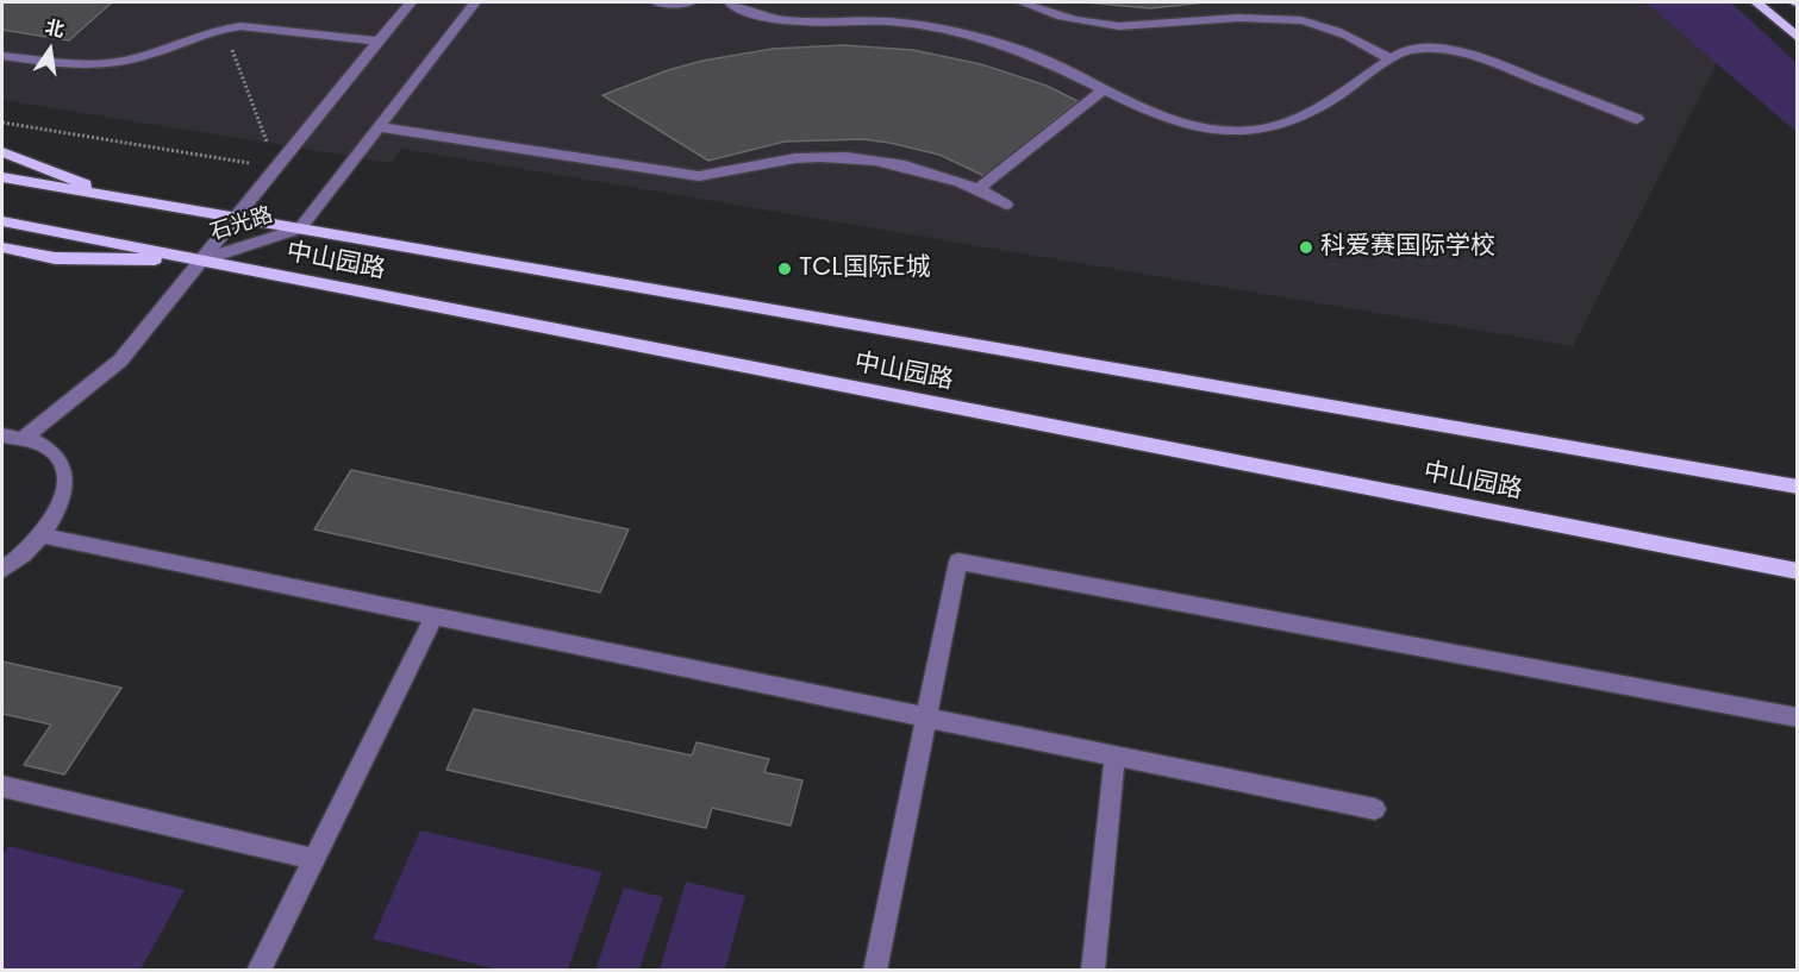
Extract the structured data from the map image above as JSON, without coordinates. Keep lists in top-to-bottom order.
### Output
{
  "streets": {
    "main road": ["中山园路"],
    "street": ["石光路"]
  },
  "crossings": [
    ["石光路", "中山园路"]
  ],
  "places": ["科爱赛国际学校", "TCL国际E城"],
  "north": "top"
}
